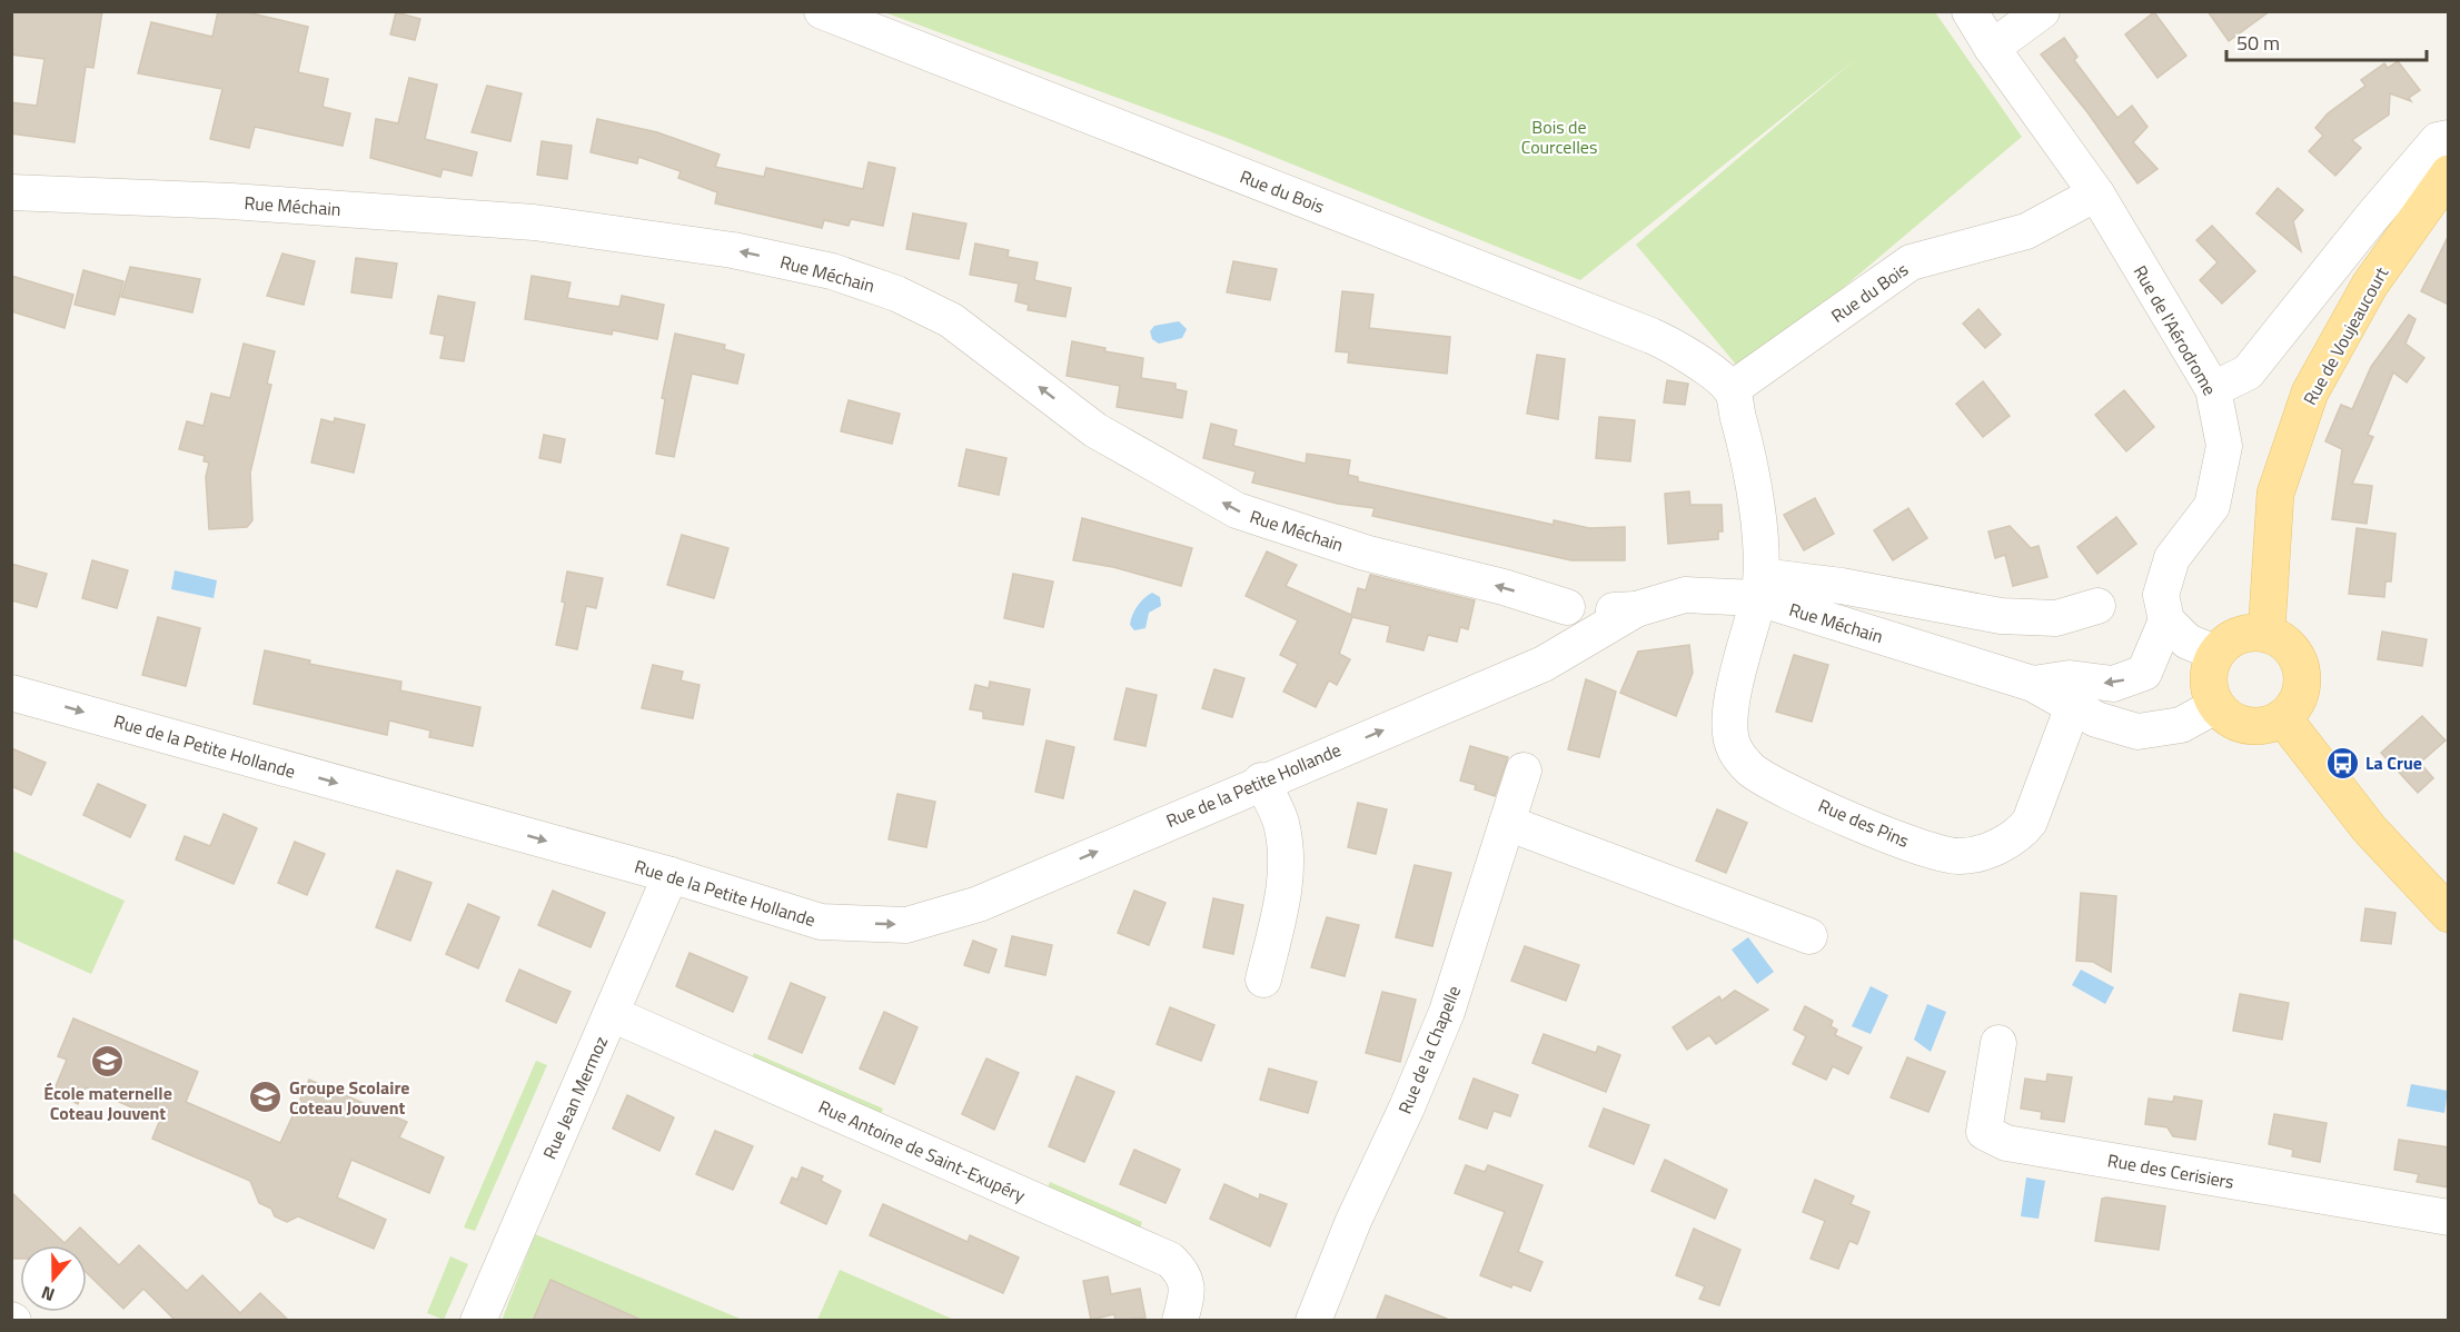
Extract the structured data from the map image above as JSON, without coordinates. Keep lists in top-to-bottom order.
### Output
{
  "streets": {
    "main road": ["Rue de Voujeaucourt"],
    "street": [
      "Rue du Bois",
      "Rue Méchain",
      "Rue de l'Aérodrome",
      "Rue de la Petite Hollande",
      "Rue des Pins",
      "Rue de la Chapelle",
      "Rue Jean Mermoz",
      "Rue Antoine de Saint-Exupéry",
      "Rue des Cerisiers"
    ]
  },
  "crossings": [
    ["Rue du Bois", "Rue de l'Aérodrome"],
    ["Rue Méchain", "Rue de l'Aérodrome"],
    ["Rue Méchain", "Rue de Voujeaucourt"],
    ["Rue Méchain", "Rue de la Petite Hollande"],
    ["Rue Méchain", "Rue des Pins"],
    ["Rue de la Petite Hollande", "Rue Jean Mermoz"],
    ["Rue Jean Mermoz", "Rue Antoine de Saint-Exupéry"]
  ],
  "one_way": ["Rue Méchain", "Rue de la Petite Hollande"],
  "parks": ["Bois de Courcelles"],
  "places": {
    "bus stop": ["La Crue"],
    "school or university": ["École maternelle Coteau Jouvent", "Groupe Scolaire Coteau Jouvent"]
  },
  "scale_bar": "50 m",
  "north": "bottom"
}
